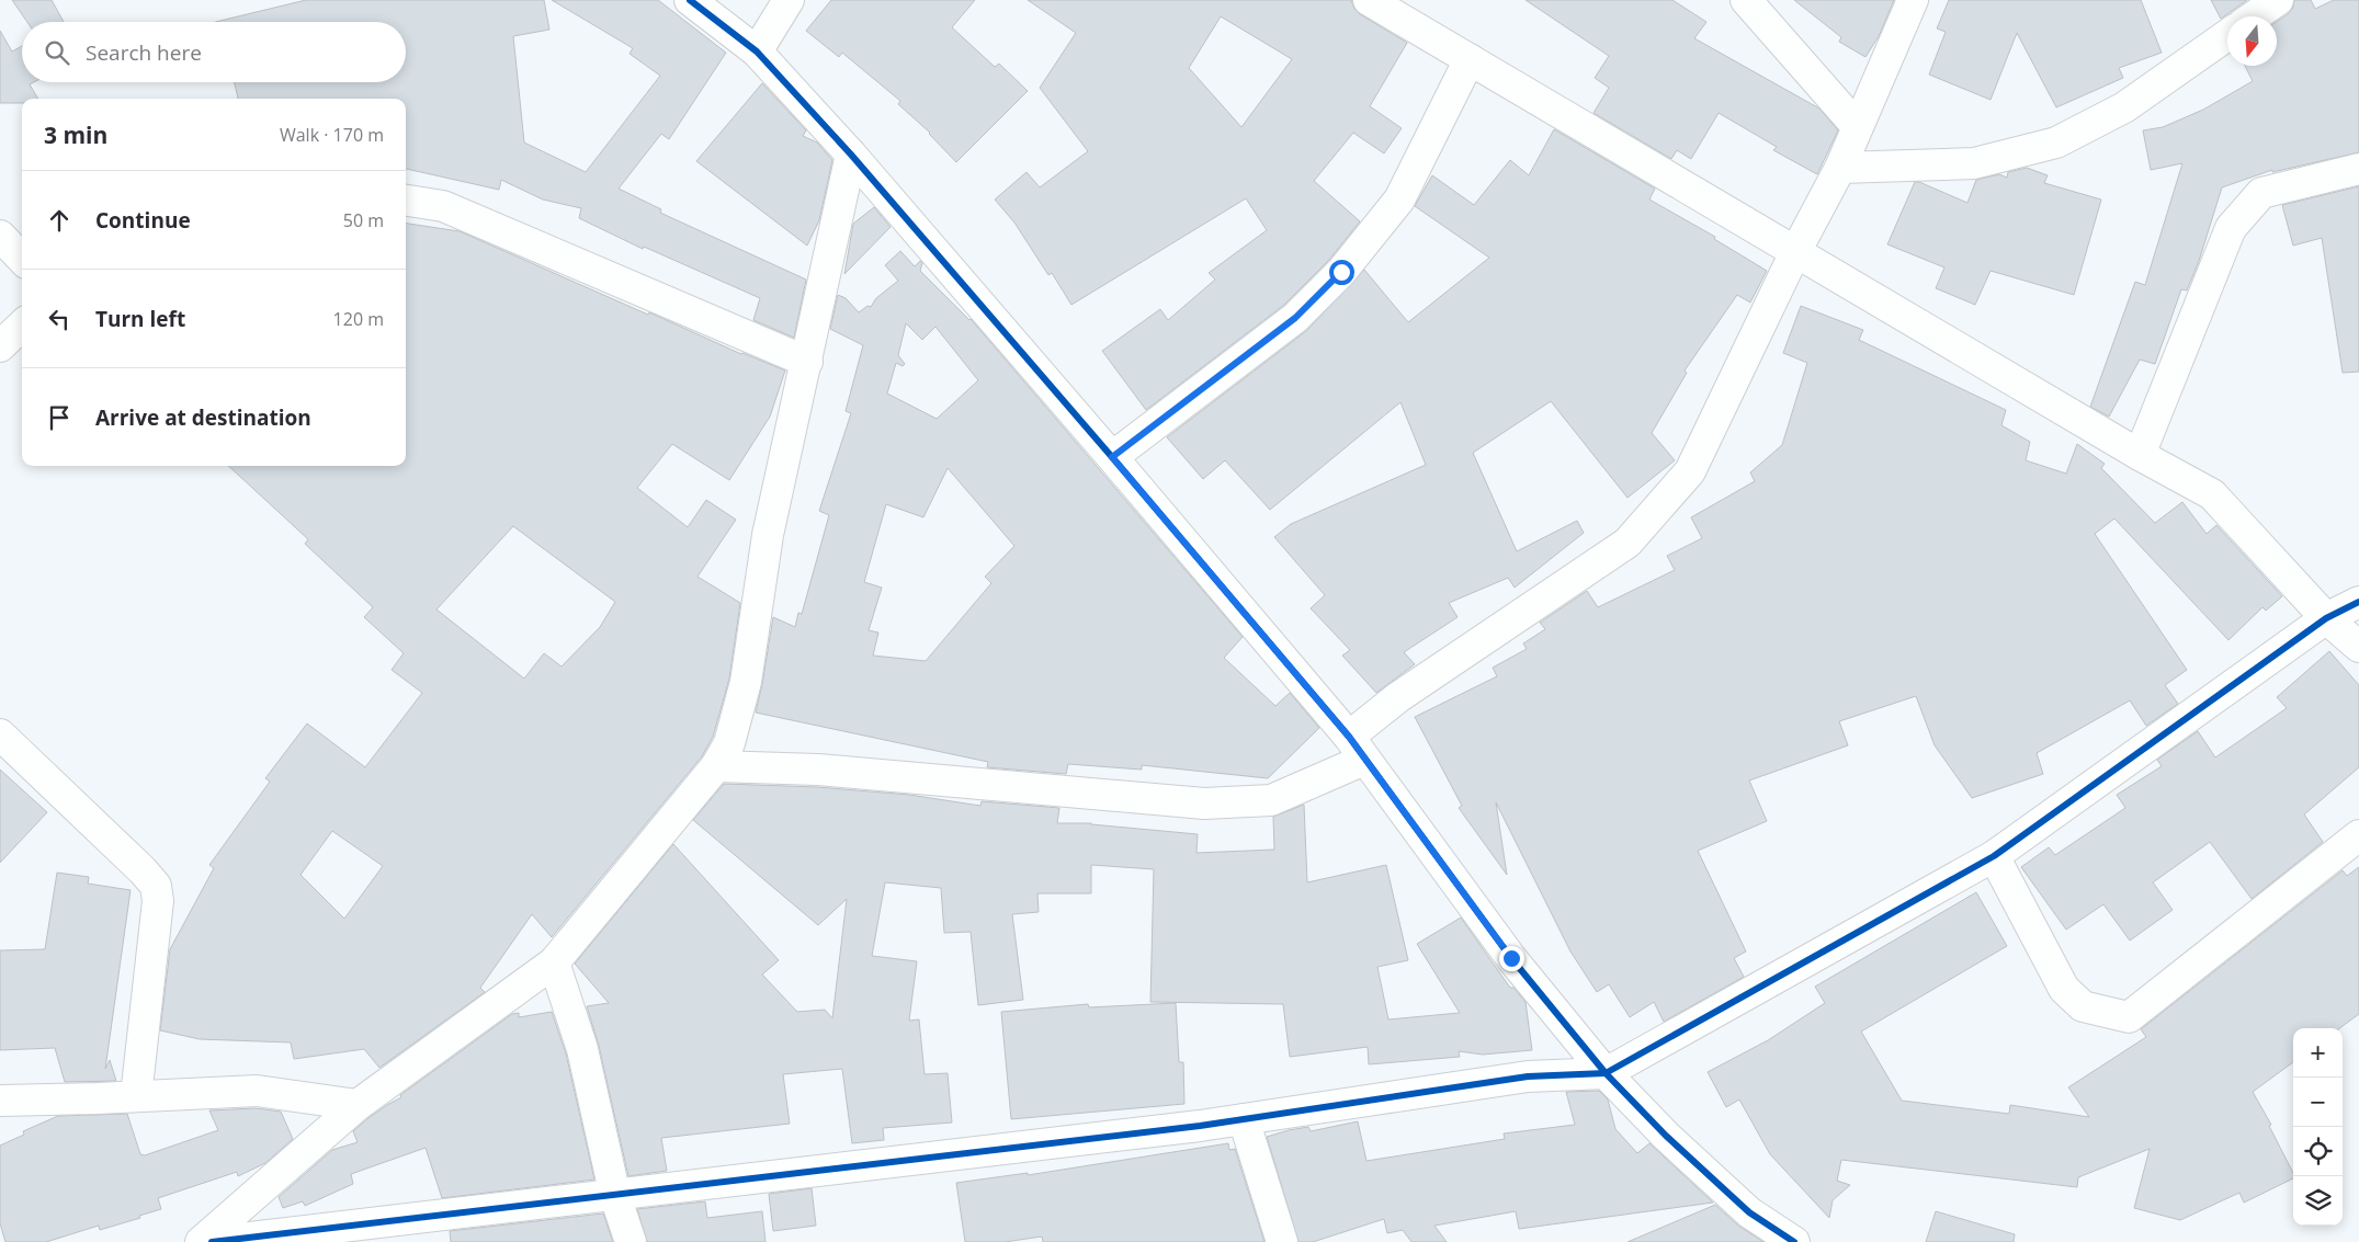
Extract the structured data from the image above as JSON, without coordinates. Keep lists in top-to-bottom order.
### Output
{
  "north": "bottom",
  "page": {
    "search": "Search here",
    "heading": ["3 min", "Walk · 170 m"],
    "list": [
      ["Continue", "50 m"],
      ["Turn left", "120 m"],
      "Arrive at destination"
    ],
    "map_buttons": ["+", "−"]
  }
}
